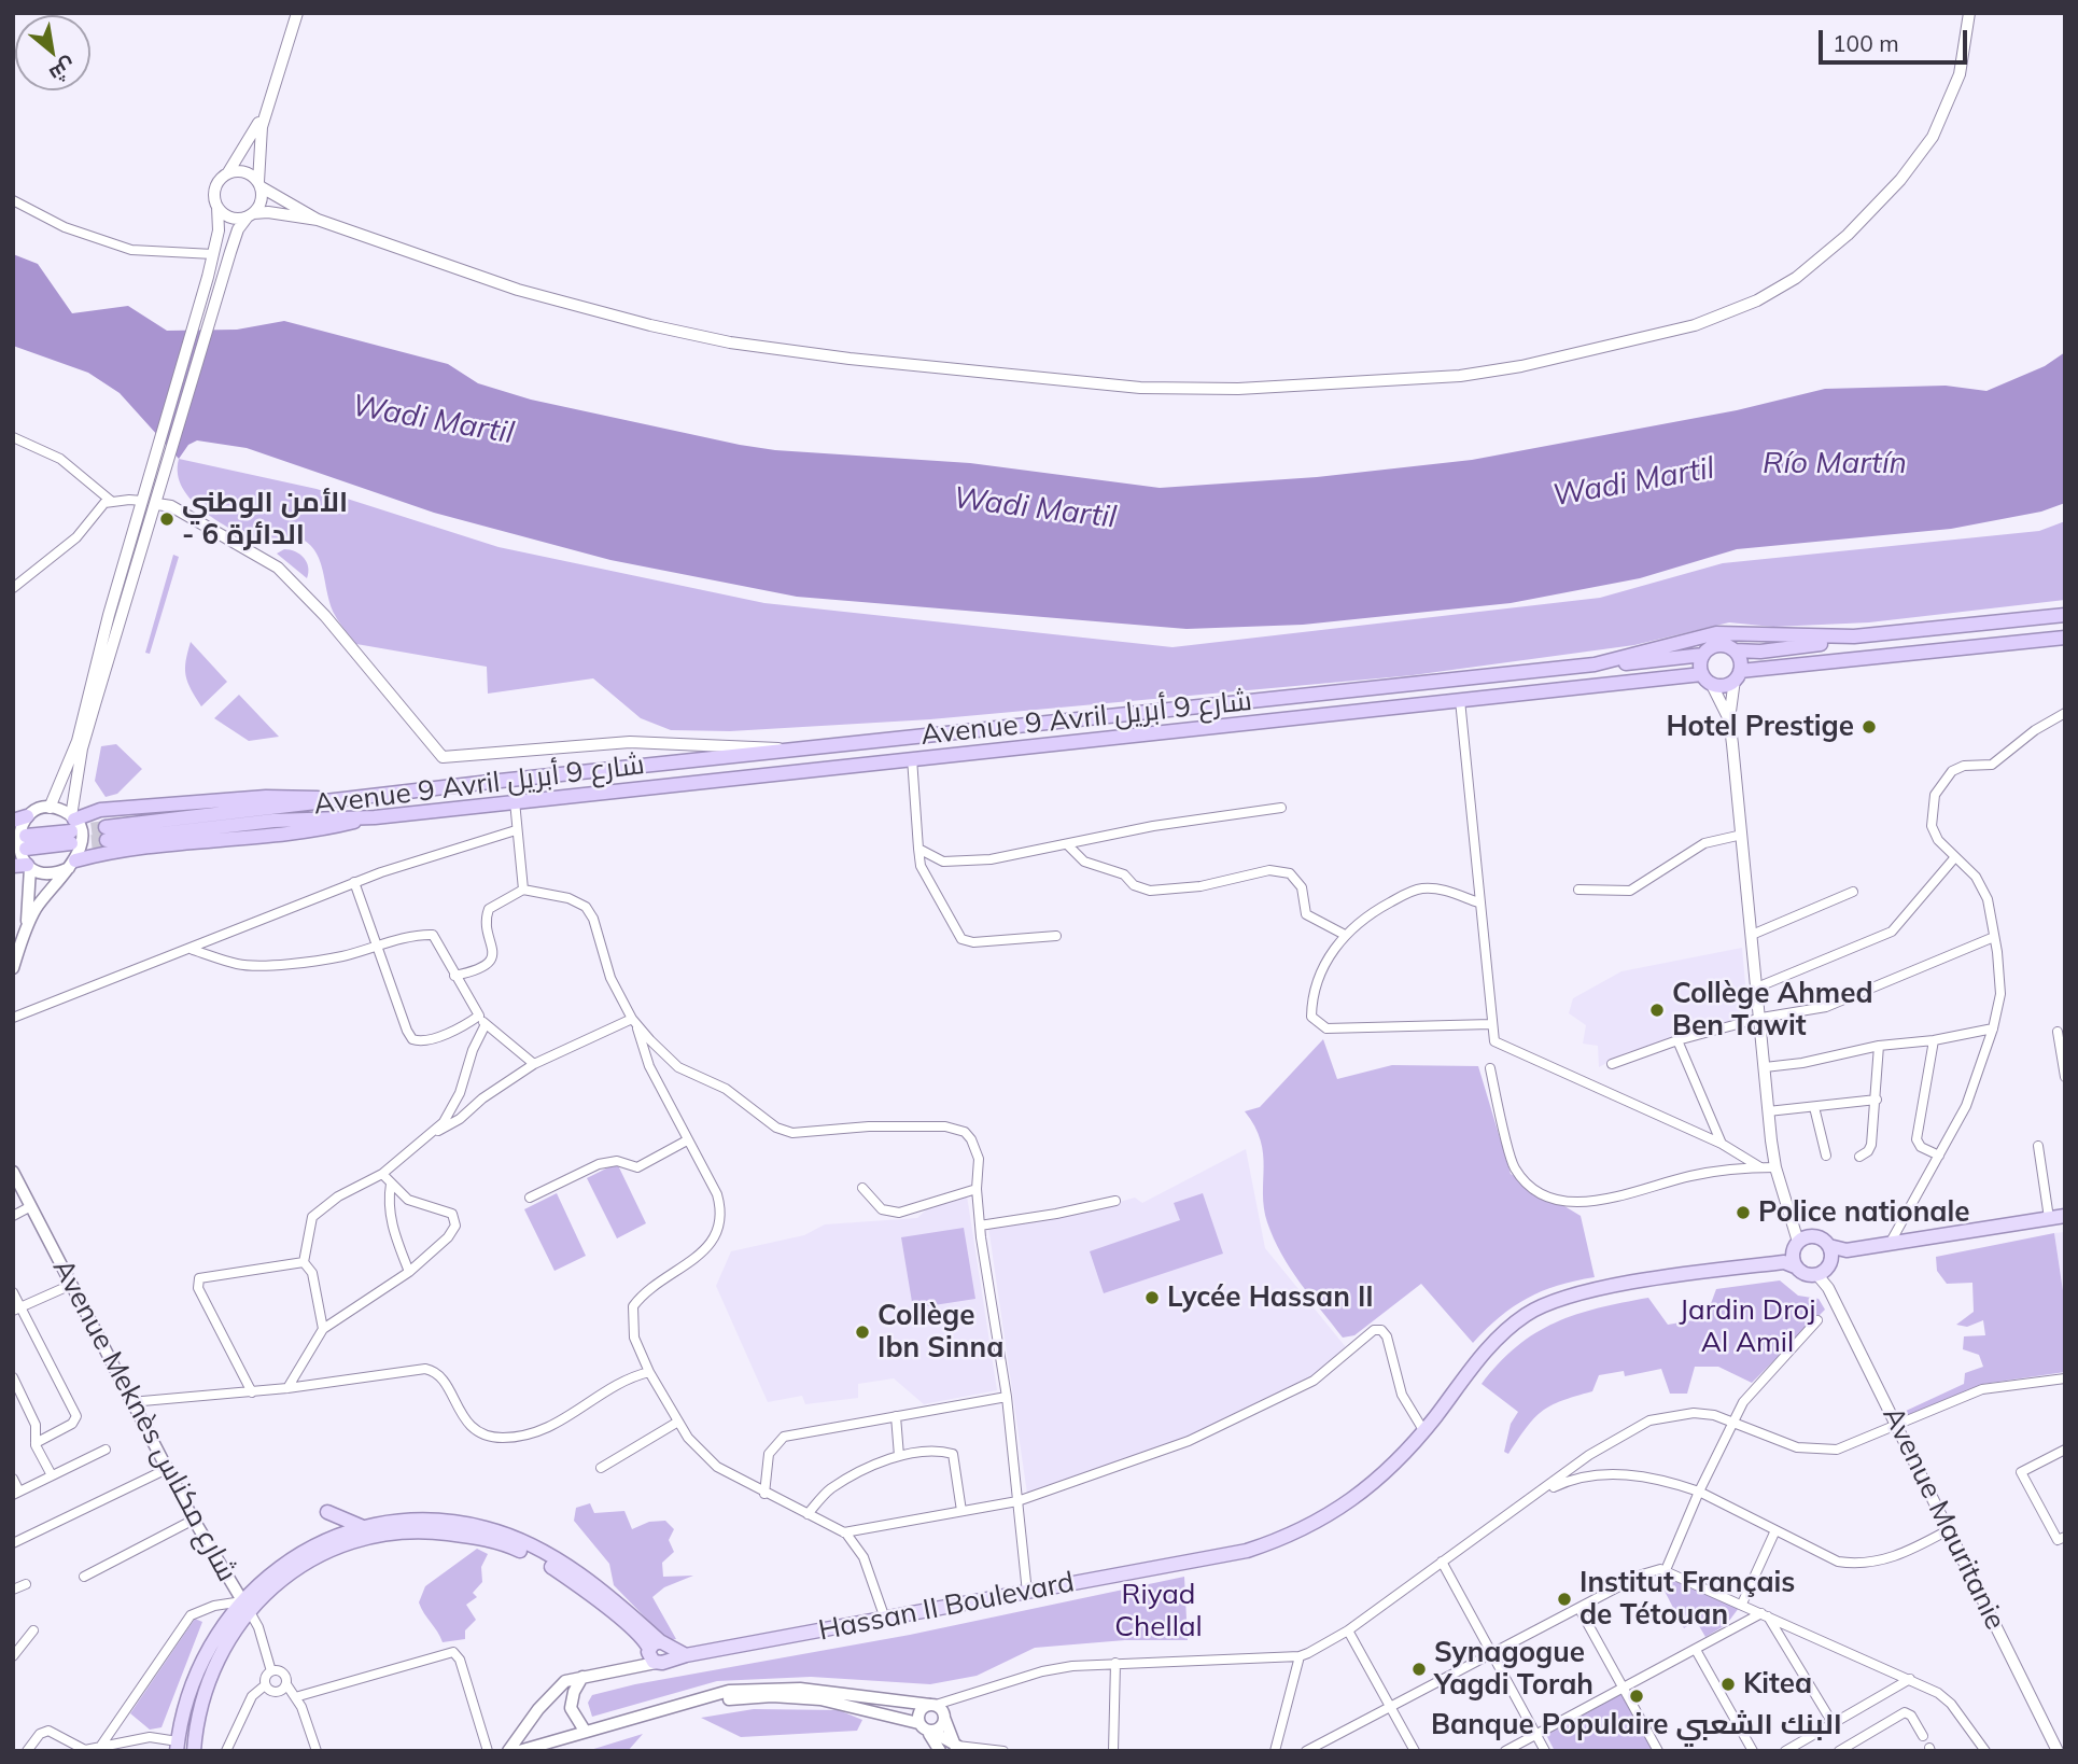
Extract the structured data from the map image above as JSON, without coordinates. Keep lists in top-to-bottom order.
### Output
{
  "streets": {
    "highway": ["Avenue 9 Avril شارع 9 أبريل"],
    "main road": ["Avenue Meknès شارع مكناس", "Hassan II Boulevard"],
    "street": ["Avenue Mauritanie"]
  },
  "crossings": [
    ["Avenue Mauritanie", "Hassan II Boulevard"]
  ],
  "water": ["Wadi Martil", "Río Martín"],
  "parks": ["Jardin Droj Al Amil", "Riyad Chellal"],
  "places": [
    "الأمن الوطني - الدائرة 6",
    "Hotel Prestige",
    "Collège Ahmed Ben Tawit",
    "Police nationale",
    "Lycée Hassan II",
    "Collège Ibn Sinna",
    "Institut Français de Tétouan",
    "Synagogue Yagdi Torah",
    "Kitea",
    "Banque Populaire البنك الشعبي"
  ],
  "scale_bar": "100 m",
  "north": "bottom right"
}
